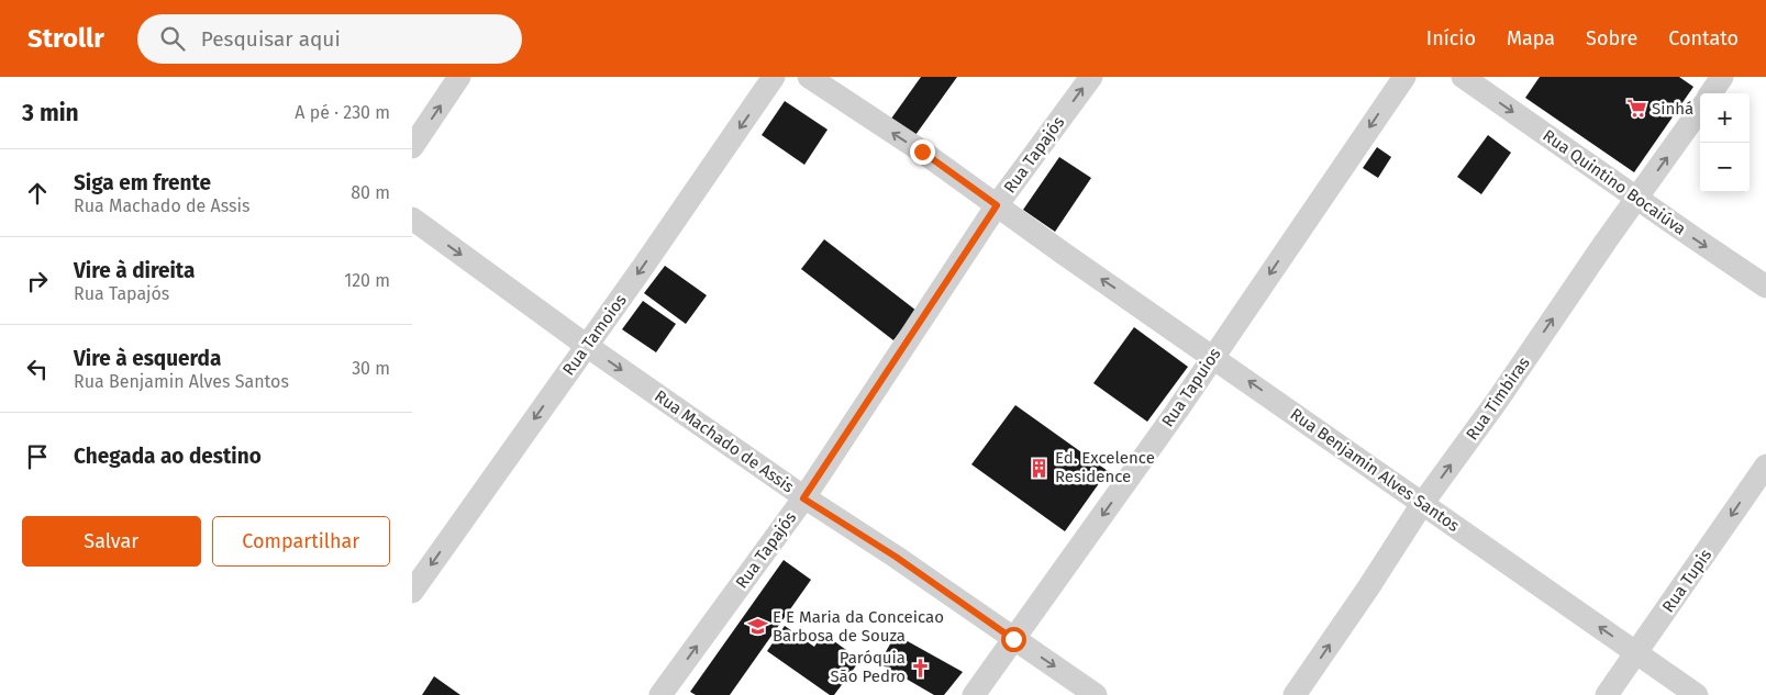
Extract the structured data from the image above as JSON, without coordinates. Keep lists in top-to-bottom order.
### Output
{
  "streets": {
    "street": [
      "Rua Tapajós",
      "Rua Quintino Bocaiúva",
      "Rua Tamoios",
      "Rua Tapuios",
      "Rua Timbiras",
      "Rua Machado de Assis",
      "Rua Benjamin Alves Santos",
      "Rua Tupis"
    ]
  },
  "crossings": [
    ["Rua Tapajós", "Rua Machado de Assis"],
    ["Rua Tapajós", "Rua Benjamin Alves Santos"],
    ["Rua Quintino Bocaiúva", "Rua Timbiras"],
    ["Rua Tamoios", "Rua Machado de Assis"],
    ["Rua Tapuios", "Rua Machado de Assis"],
    ["Rua Tapuios", "Rua Benjamin Alves Santos"],
    ["Rua Timbiras", "Rua Benjamin Alves Santos"],
    ["Rua Benjamin Alves Santos", "Rua Tupis"]
  ],
  "one_way": [
    "Rua Tapajós",
    "Rua Quintino Bocaiúva",
    "Rua Tamoios",
    "Rua Tapuios",
    "Rua Timbiras",
    "Rua Machado de Assis",
    "Rua Benjamin Alves Santos",
    "Rua Tupis"
  ],
  "places": {
    "supermarket": ["Sinhá"],
    "building": ["Ed. Excelence Residence"],
    "school or university": ["E E Maria da Conceicao Barbosa de Souza"],
    "church": ["Paróquia São Pedro"]
  },
  "page": {
    "header": "Strollr",
    "search": "Pesquisar aqui",
    "nav": [
      "Início",
      "Mapa",
      "Sobre",
      "Contato"
    ],
    "heading": ["3 min", "A pé · 230 m"],
    "map_buttons": ["+", "−"],
    "list": [
      ["Siga em frente", "Rua Machado de Assis", "80 m"],
      ["Vire à direita", "Rua Tapajós", "120 m"],
      ["Vire à esquerda", "Rua Benjamin Alves Santos", "30 m"],
      "Chegada ao destino"
    ],
    "buttons": ["Salvar", "Compartilhar"]
  }
}
